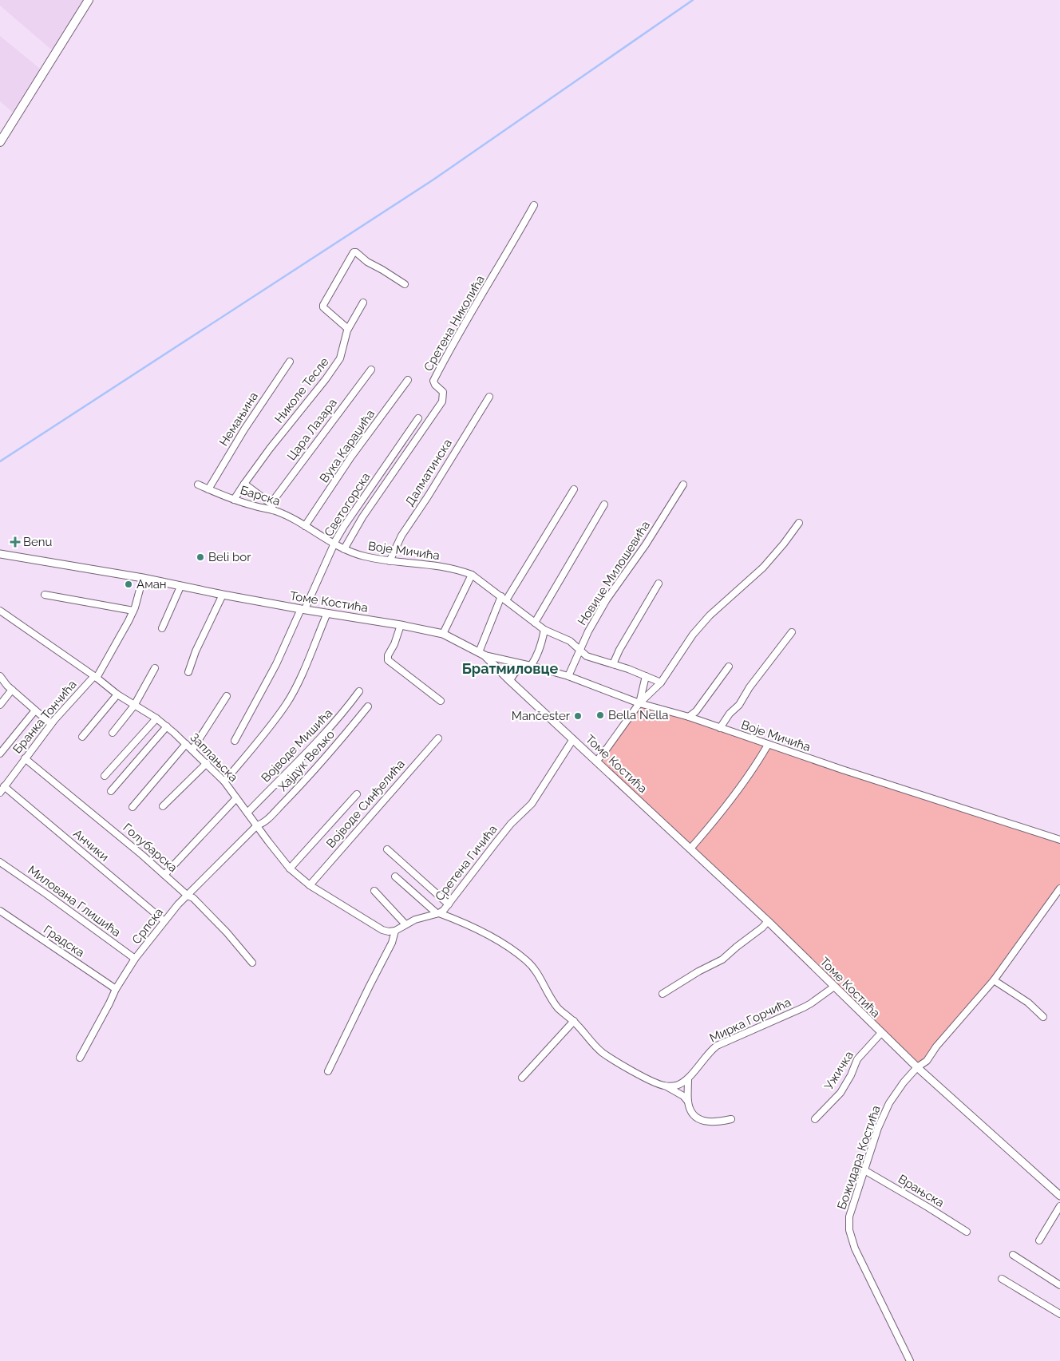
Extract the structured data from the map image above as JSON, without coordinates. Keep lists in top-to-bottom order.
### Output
{
  "streets": {
    "street": [
      "Сретена Николића",
      "Николе Тесле",
      "Немањина",
      "Цара Лазара",
      "Вука Караџића",
      "Далматинска",
      "Барска",
      "Светогорска",
      "Воје Мичића",
      "Новице Милошевића",
      "Томе Костића",
      "Бранка Тончића",
      "Војводе Мишића",
      "Заплањска",
      "Хајдук Вељко",
      "Војводе Синђелића",
      "Анчики",
      "Голубарска",
      "Сретена Гичића",
      "Милована Глишића",
      "Српска",
      "Градска",
      "Мирка Горчића",
      "Ужичка",
      "Божидара Костића",
      "Врањска"
    ]
  },
  "crossings": [
    ["Сретена Николића", "Воје Мичића"],
    ["Николе Тесле", "Барска"],
    ["Немањина", "Барска"],
    ["Вука Караџића", "Барска"],
    ["Далматинска", "Воје Мичића"],
    ["Барска", "Светогорска"],
    ["Барска", "Воје Мичића"],
    ["Светогорска", "Воје Мичића"],
    ["Светогорска", "Томе Костића"],
    ["Воје Мичића", "Новице Милошевића"],
    ["Воје Мичића", "Томе Костића"],
    ["Томе Костића", "Бранка Тончића"],
    ["Томе Костића", "Сретена Гичића"],
    ["Томе Костића", "Мирка Горчића"],
    ["Томе Костића", "Ужичка"],
    ["Томе Костића", "Божидара Костића"],
    ["Бранка Тончића", "Заплањска"],
    ["Бранка Тончића", "Анчики"],
    ["Бранка Тончића", "Голубарска"],
    ["Војводе Мишића", "Заплањска"],
    ["Заплањска", "Хајдук Вељко"],
    ["Заплањска", "Војводе Синђелића"],
    ["Заплањска", "Сретена Гичића"],
    ["Заплањска", "Српска"],
    ["Хајдук Вељко", "Српска"],
    ["Анчики", "Српска"],
    ["Голубарска", "Српска"],
    ["Милована Глишића", "Српска"],
    ["Српска", "Градска"],
    ["Божидара Костића", "Врањска"]
  ],
  "districts": ["Братмиловце"],
  "places": {
    "health": ["Benu"],
    "other": [
      "Beli bor",
      "Аман",
      "Bella Nella",
      "Mančester"
    ]
  }
}
